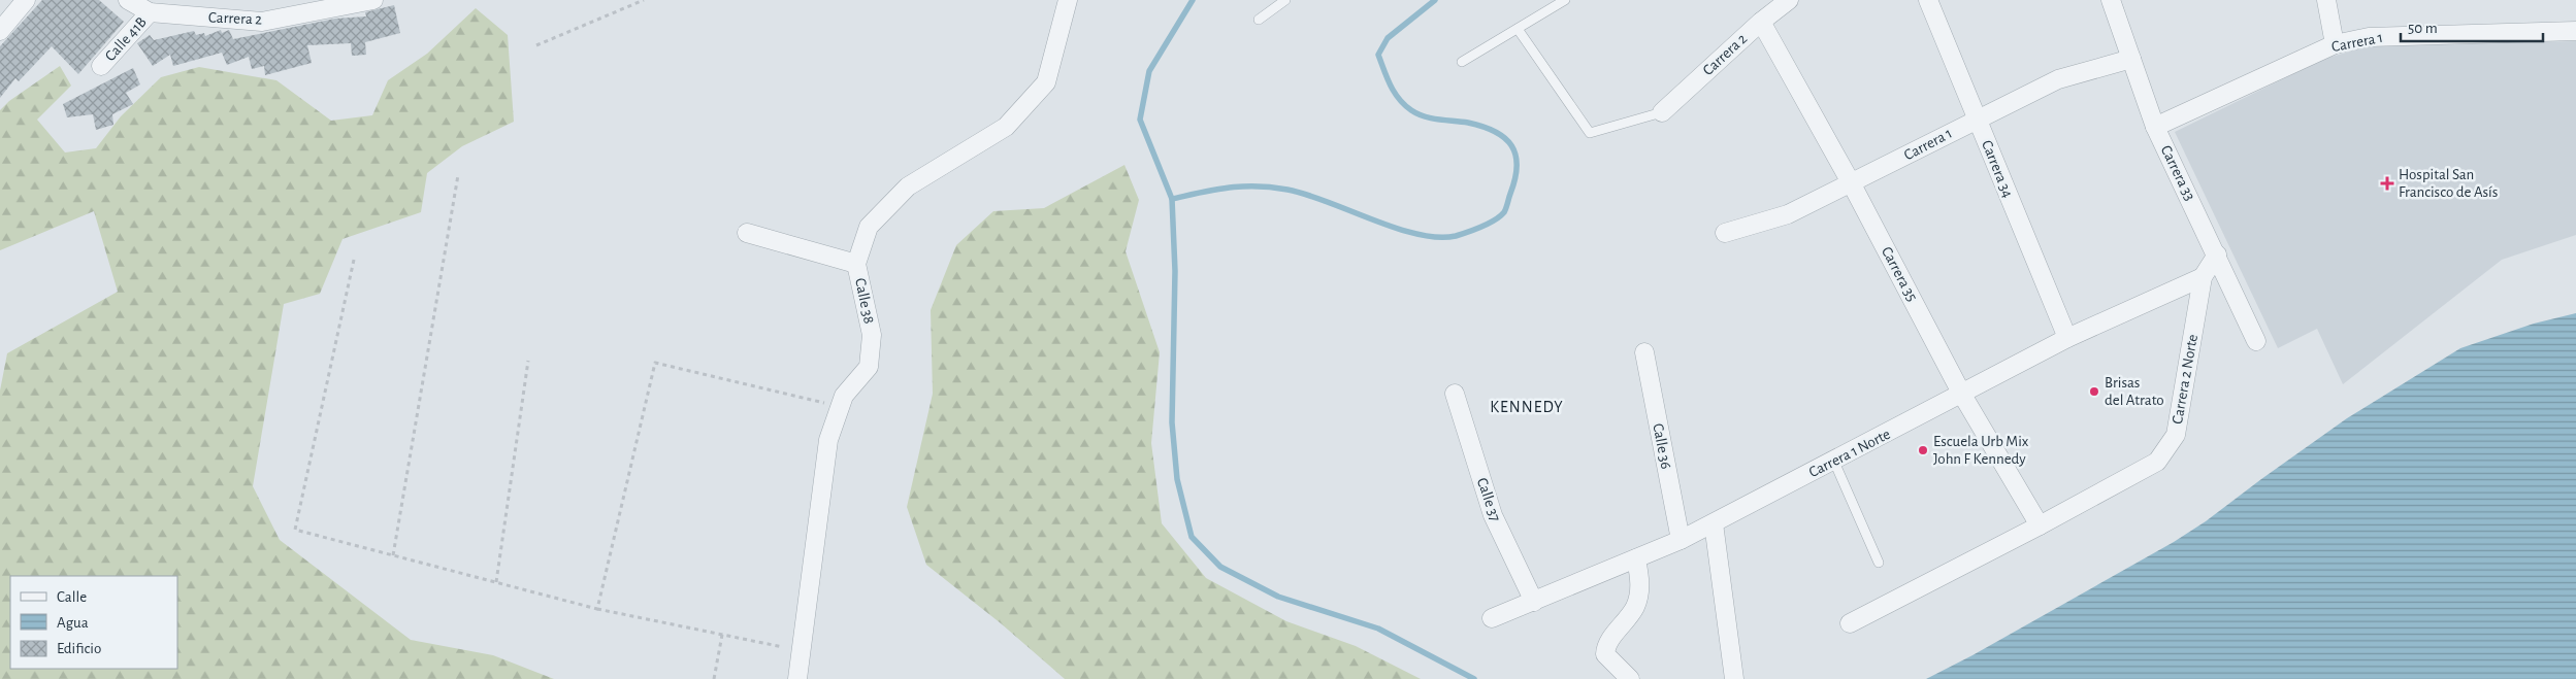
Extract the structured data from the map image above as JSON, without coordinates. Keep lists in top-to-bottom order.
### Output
{
  "streets": {
    "street": [
      "Carrera 2",
      "Calle 41B",
      "Carrera 1",
      "Carrera 34",
      "Carrera 33",
      "Carrera 35",
      "Calle 38",
      "Carrera 2 Norte",
      "Calle 36",
      "Carrera 1 Norte",
      "Calle 37"
    ]
  },
  "crossings": [
    ["Carrera 2", "Calle 41B"],
    ["Carrera 2", "Carrera 35"],
    ["Carrera 1", "Carrera 34"],
    ["Carrera 1", "Carrera 33"],
    ["Carrera 1", "Carrera 35"],
    ["Carrera 34", "Carrera 1 Norte"],
    ["Carrera 33", "Carrera 2 Norte"],
    ["Carrera 35", "Carrera 2 Norte"],
    ["Carrera 35", "Carrera 1 Norte"],
    ["Carrera 2 Norte", "Carrera 1 Norte"],
    ["Calle 36", "Carrera 1 Norte"],
    ["Carrera 1 Norte", "Calle 37"]
  ],
  "districts": ["KENNEDY"],
  "places": {
    "health": ["Hospital San Francisco de Asís"],
    "other": ["Brisas del Atrato", "Escuela Urb Mix John F Kennedy"]
  },
  "legend": ["Calle", "Agua", "Edificio"],
  "scale_bar": "50 m"
}
